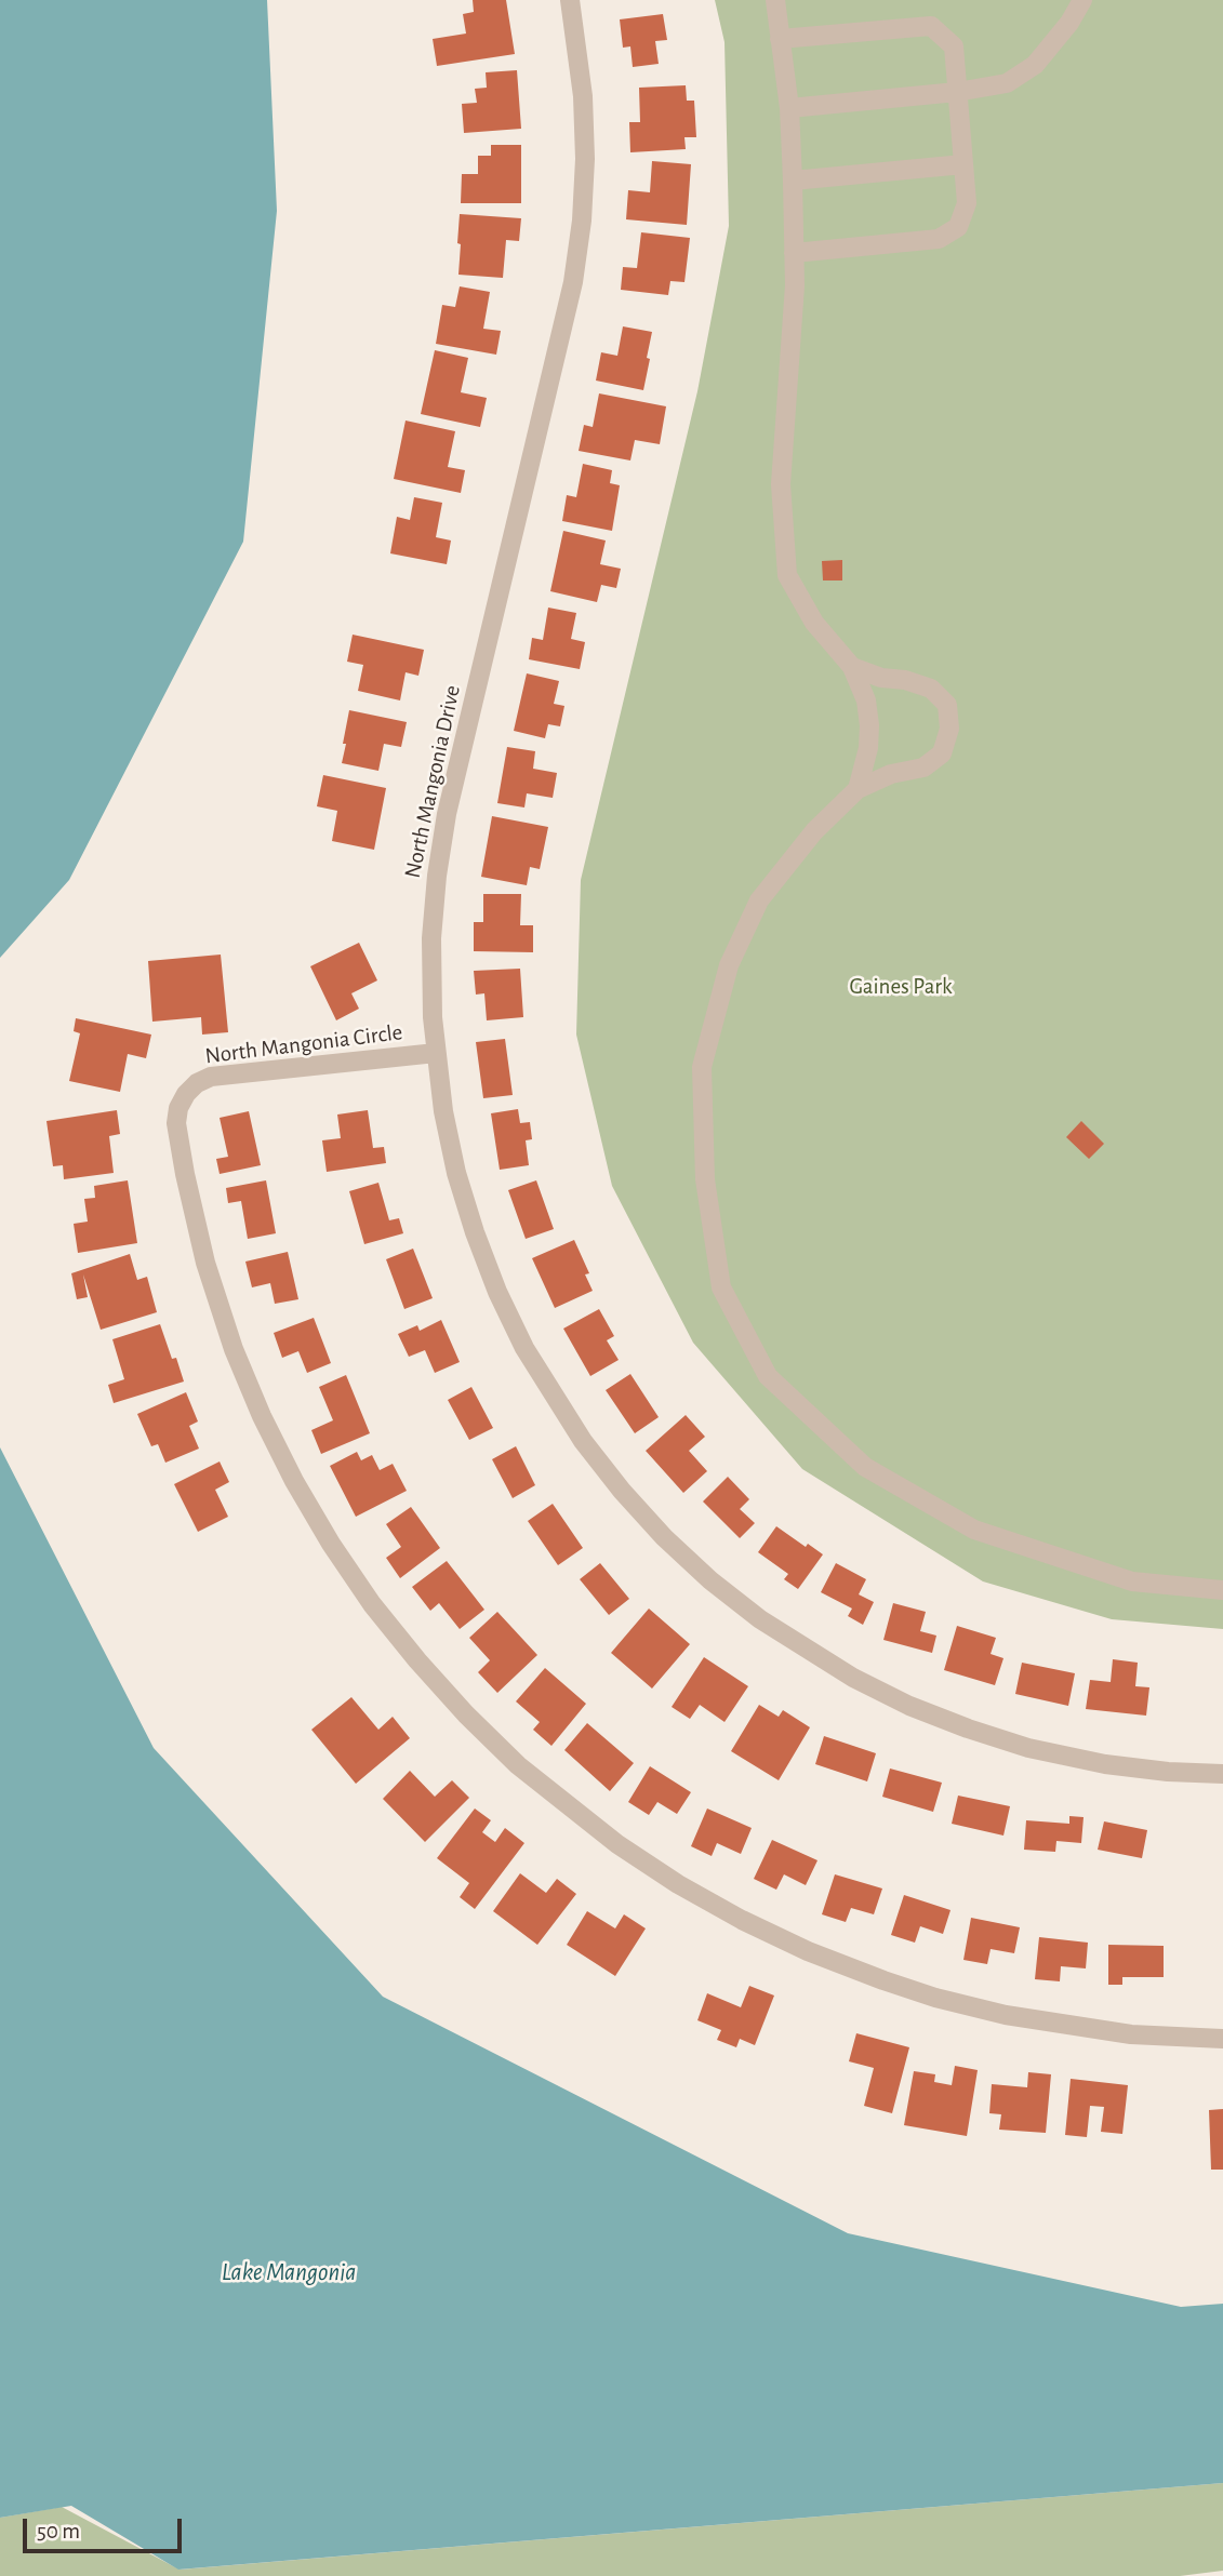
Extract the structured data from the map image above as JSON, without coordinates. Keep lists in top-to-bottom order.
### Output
{
  "streets": {
    "street": ["North Mangonia Drive", "North Mangonia Circle"]
  },
  "crossings": [
    ["North Mangonia Drive", "North Mangonia Circle"]
  ],
  "water": ["Lake Mangonia"],
  "parks": ["Gaines Park"],
  "scale_bar": "50 m"
}
